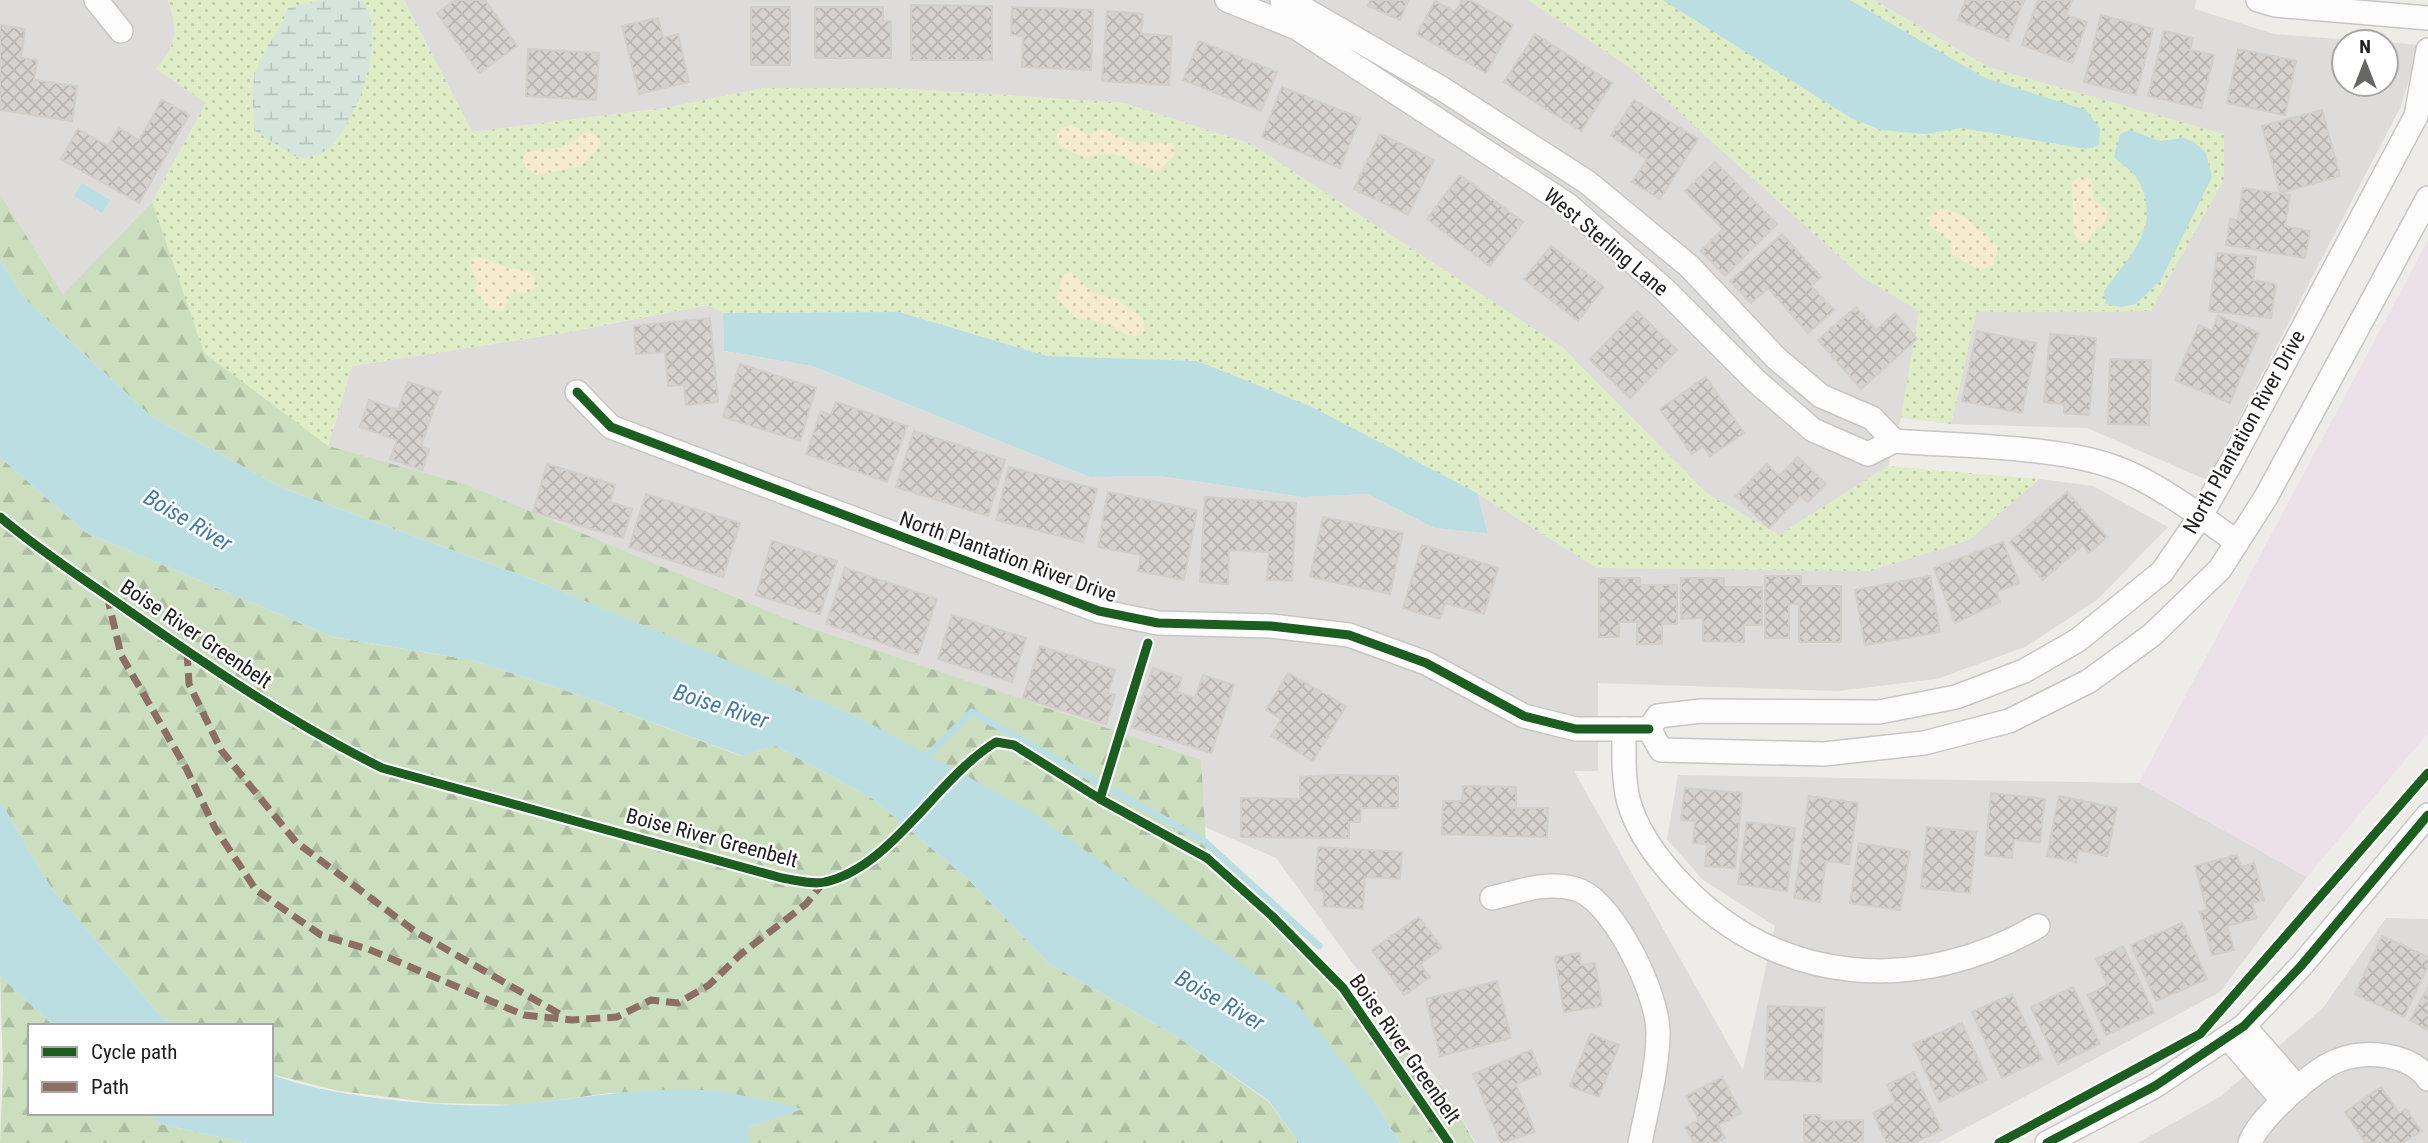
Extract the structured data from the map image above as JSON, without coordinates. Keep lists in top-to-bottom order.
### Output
{
  "streets": {
    "street": ["West Sterling Lane", "North Plantation River Drive"],
    "cycle path": ["Boise River Greenbelt"]
  },
  "crossings": [
    ["West Sterling Lane", "North Plantation River Drive"]
  ],
  "water": ["Boise River"],
  "legend": ["Cycle path", "Path"],
  "north": "top"
}
